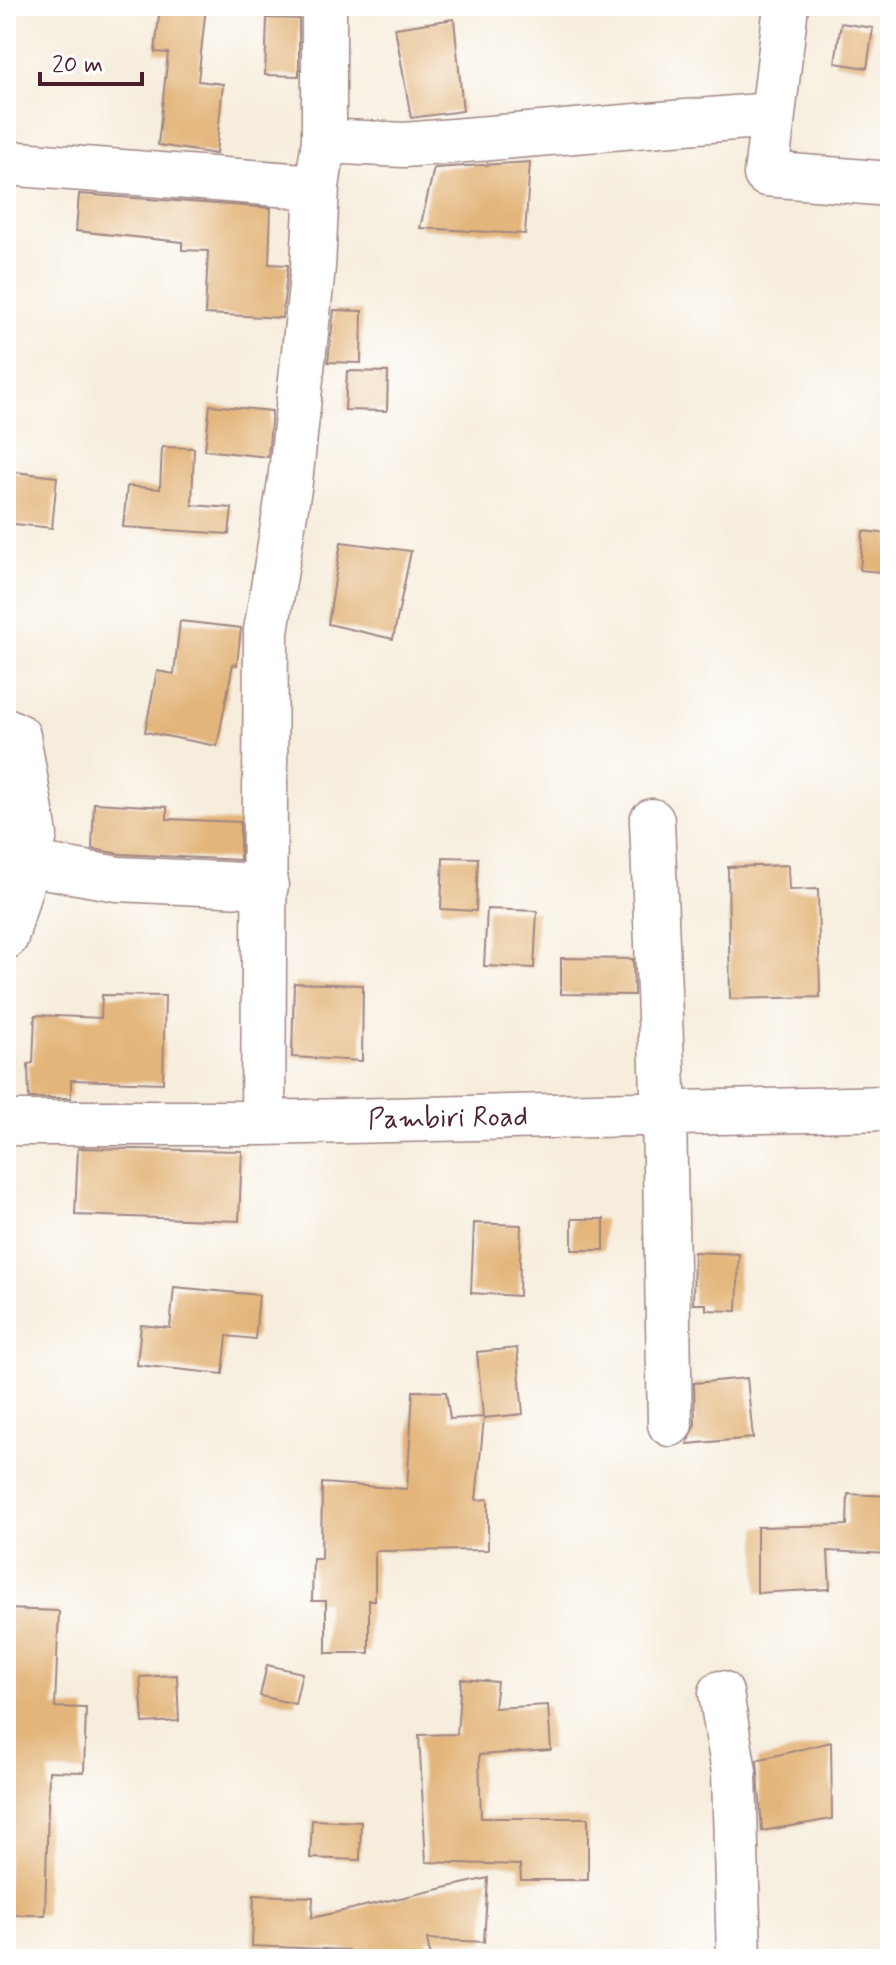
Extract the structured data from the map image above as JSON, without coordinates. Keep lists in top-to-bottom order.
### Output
{
  "streets": {
    "street": ["Pambiri Road"]
  },
  "scale_bar": "20 m"
}
